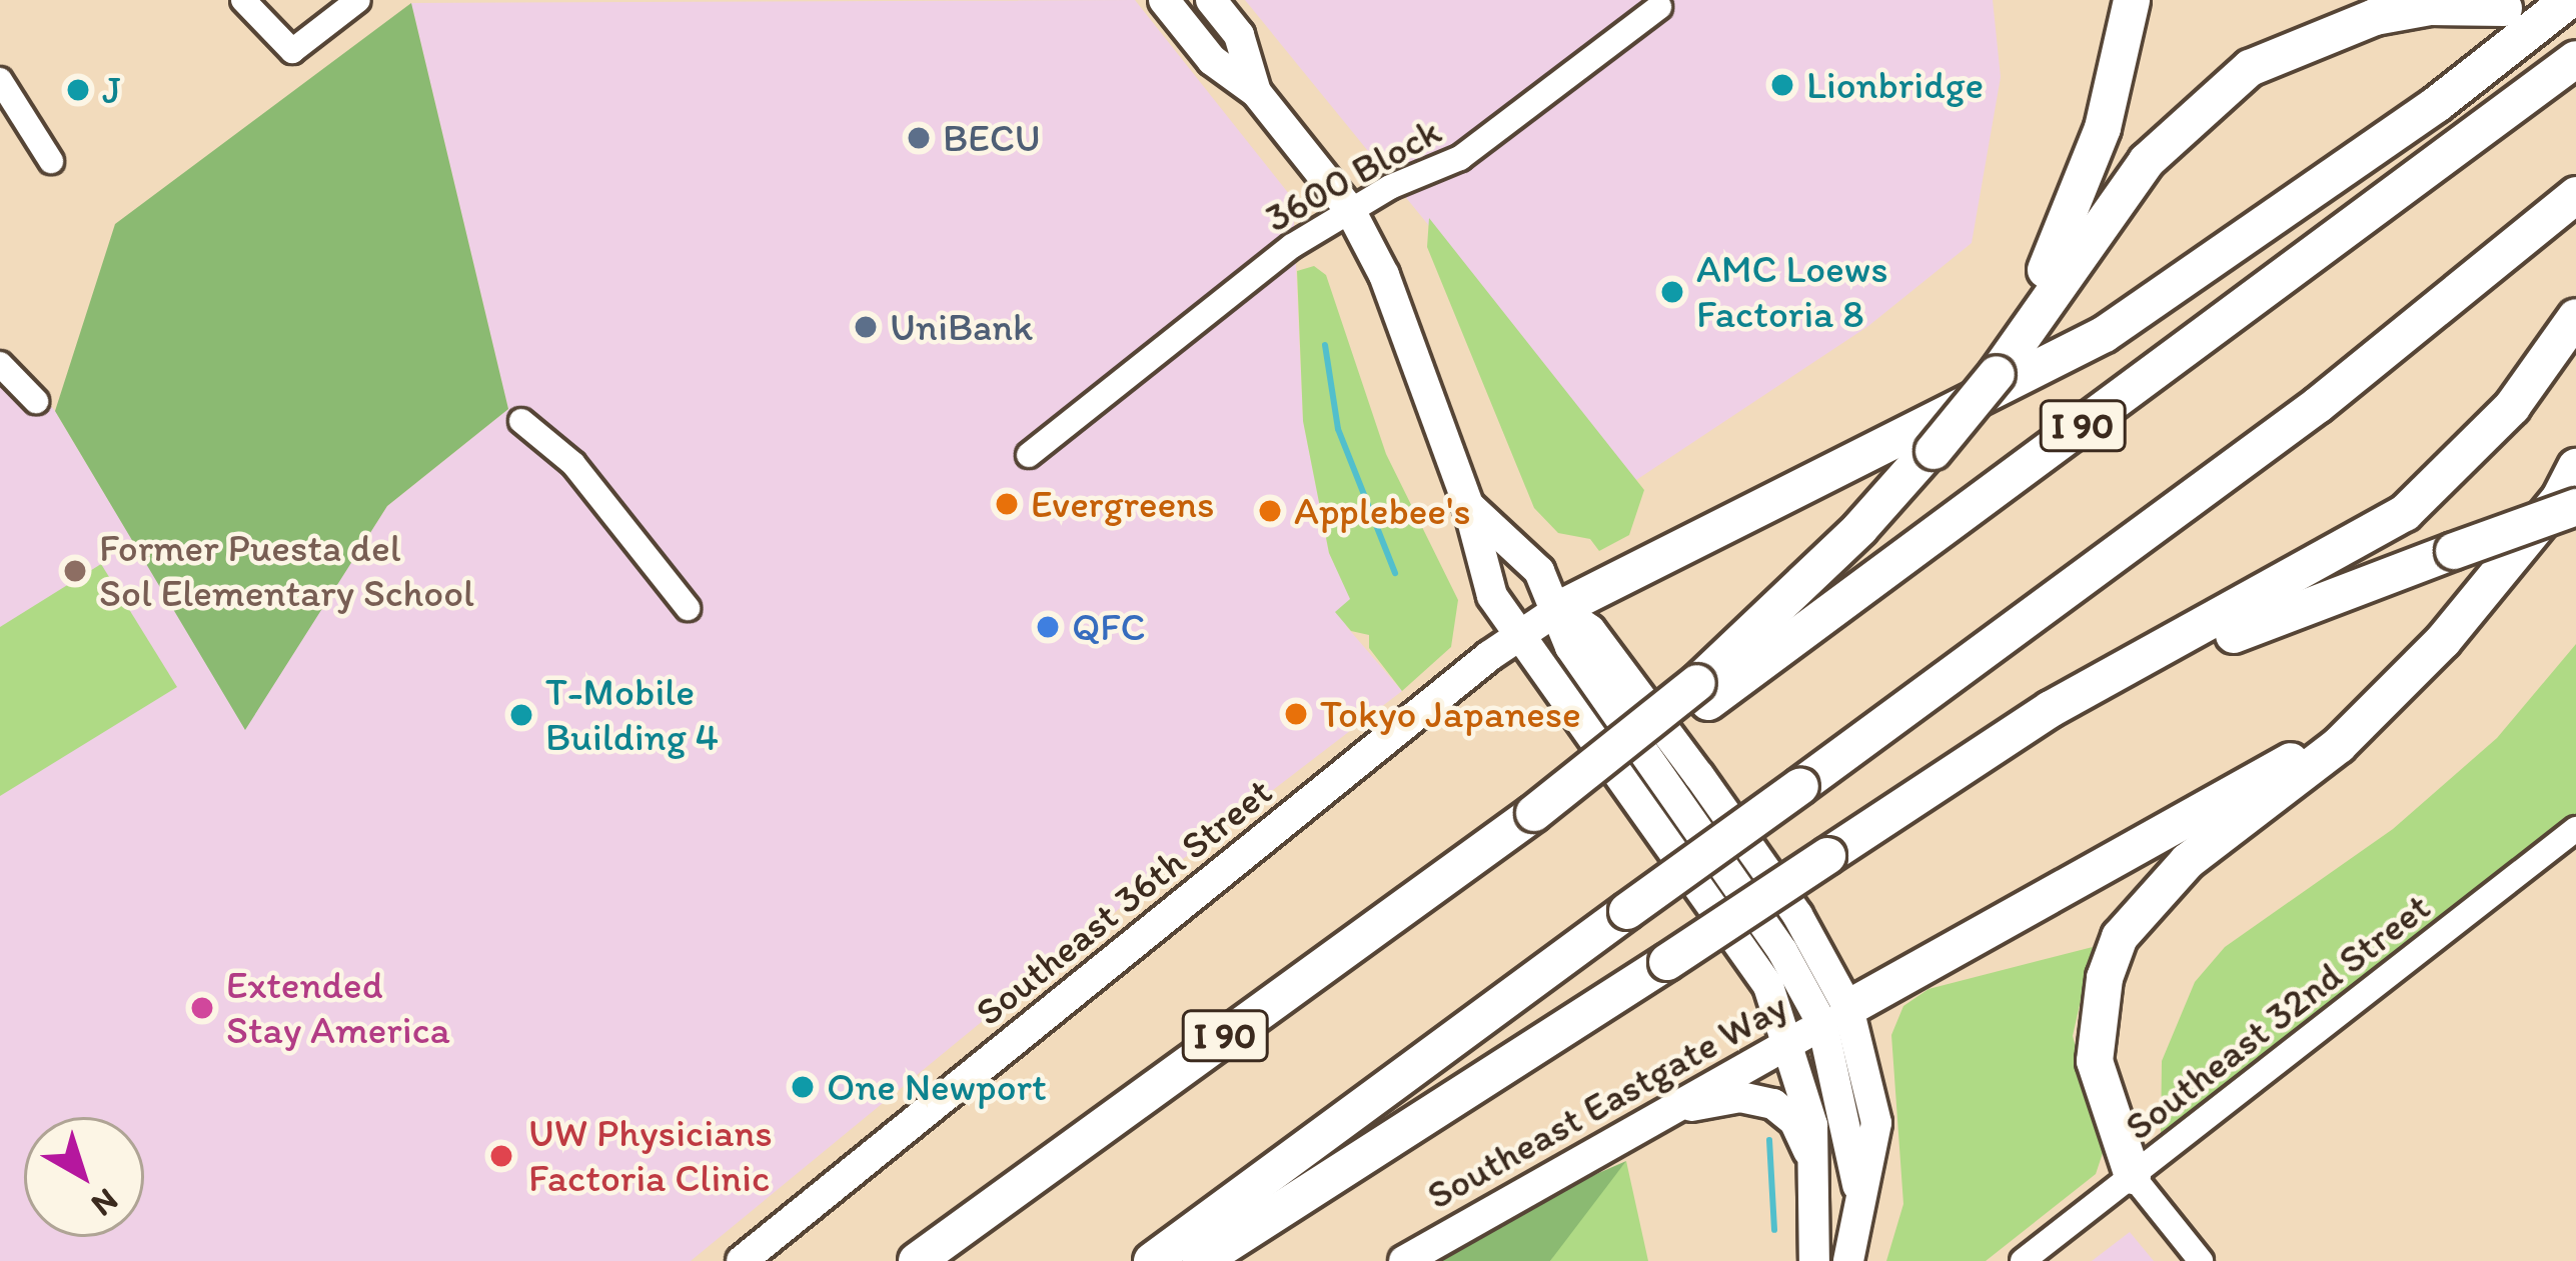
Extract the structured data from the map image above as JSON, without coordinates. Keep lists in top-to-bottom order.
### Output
{
  "streets": {
    "highway": ["I 90"],
    "main road": ["Southeast 36th Street", "Southeast Eastgate Way"],
    "street": ["3600 Block", "Southeast 32nd Street"]
  },
  "places": [
    "Lionbridge",
    "J",
    "BECU",
    "AMC Loews Factoria 8",
    "UniBank",
    "Evergreens",
    "Applebee's",
    "Former Puesta del Sol Elementary School",
    "QFC",
    "Tokyo Japanese",
    "T-Mobile Building 4",
    "Extended Stay America",
    "One Newport",
    "UW Physicians Factoria Clinic"
  ],
  "north": "bottom right"
}
